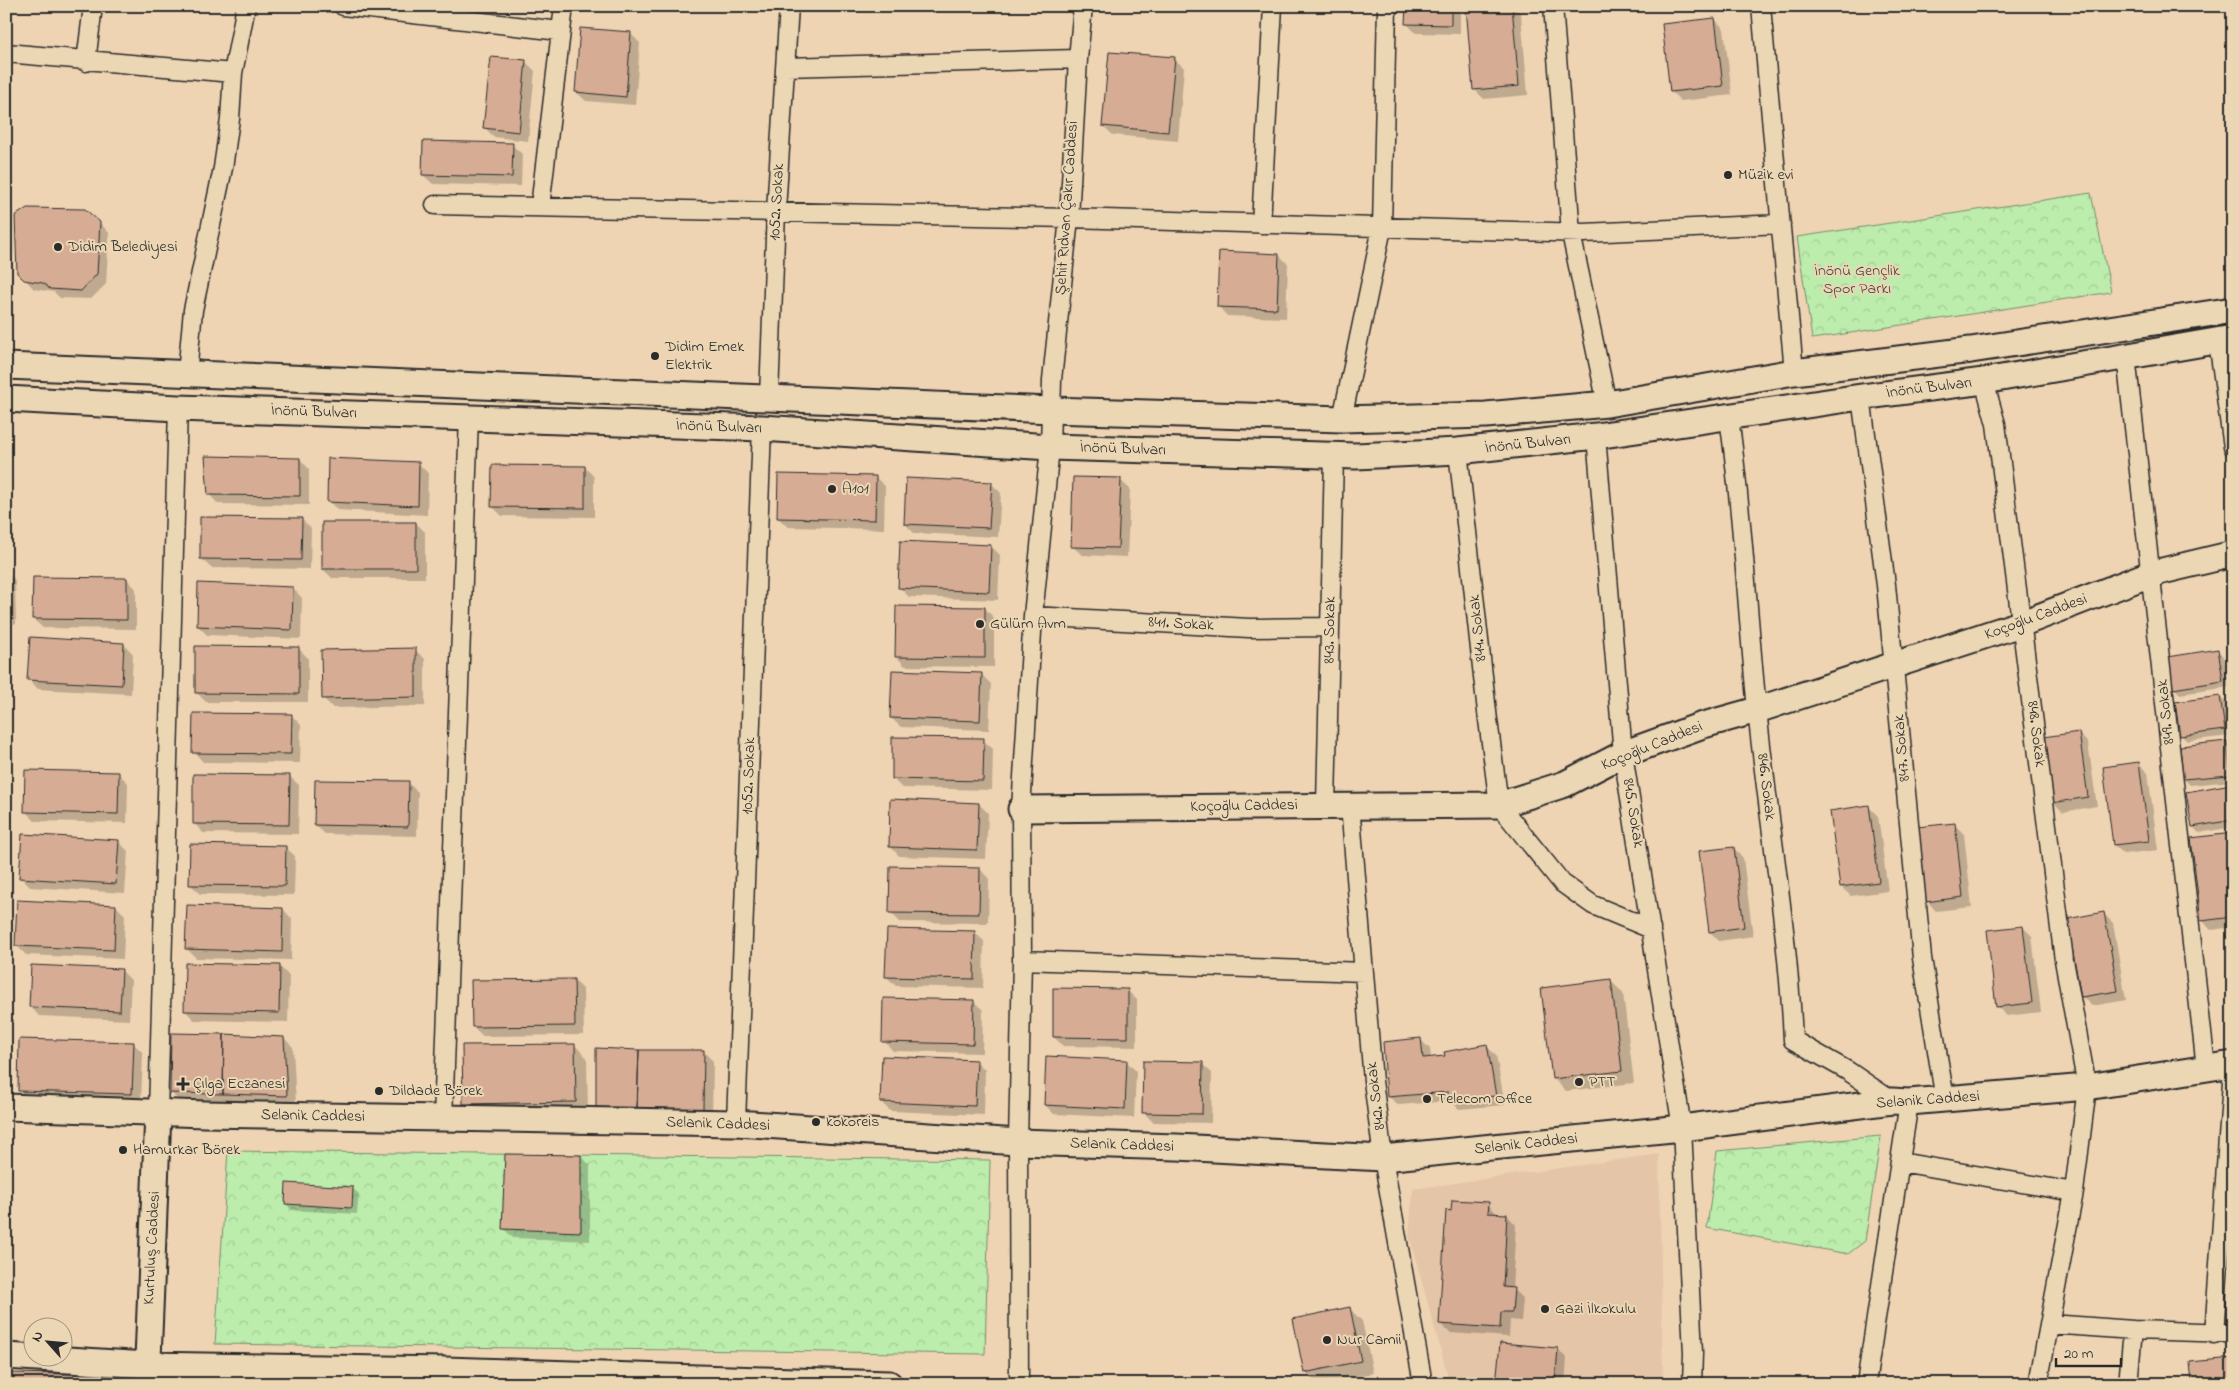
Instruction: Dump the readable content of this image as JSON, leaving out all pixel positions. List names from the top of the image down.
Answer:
{
  "streets": {
    "street": [
      "1052. Sokak",
      "Şehit Rıdvan Çakır Caddesi",
      "İnönü Bulvarı",
      "Koçoğlu Caddesi",
      "841. Sokak",
      "844. Sokak",
      "843. Sokak",
      "849. Sokak",
      "848. Sokak",
      "847. Sokak",
      "846. Sokak",
      "845. Sokak",
      "842. Sokak",
      "Selanik Caddesi",
      "Kurtuluş Caddesi"
    ]
  },
  "crossings": [
    ["1052. Sokak", "İnönü Bulvarı"],
    ["1052. Sokak", "Selanik Caddesi"],
    ["Şehit Rıdvan Çakır Caddesi", "İnönü Bulvarı"],
    ["Şehit Rıdvan Çakır Caddesi", "Koçoğlu Caddesi"],
    ["Şehit Rıdvan Çakır Caddesi", "841. Sokak"],
    ["Şehit Rıdvan Çakır Caddesi", "Selanik Caddesi"],
    ["İnönü Bulvarı", "844. Sokak"],
    ["İnönü Bulvarı", "843. Sokak"],
    ["İnönü Bulvarı", "849. Sokak"],
    ["İnönü Bulvarı", "848. Sokak"],
    ["İnönü Bulvarı", "847. Sokak"],
    ["İnönü Bulvarı", "846. Sokak"],
    ["İnönü Bulvarı", "845. Sokak"],
    ["Koçoğlu Caddesi", "844. Sokak"],
    ["Koçoğlu Caddesi", "843. Sokak"],
    ["Koçoğlu Caddesi", "849. Sokak"],
    ["Koçoğlu Caddesi", "848. Sokak"],
    ["Koçoğlu Caddesi", "847. Sokak"],
    ["Koçoğlu Caddesi", "846. Sokak"],
    ["Koçoğlu Caddesi", "845. Sokak"],
    ["Koçoğlu Caddesi", "842. Sokak"],
    ["841. Sokak", "843. Sokak"],
    ["843. Sokak", "842. Sokak"],
    ["849. Sokak", "Selanik Caddesi"],
    ["848. Sokak", "Selanik Caddesi"],
    ["847. Sokak", "Selanik Caddesi"],
    ["846. Sokak", "Selanik Caddesi"],
    ["845. Sokak", "Selanik Caddesi"],
    ["842. Sokak", "Selanik Caddesi"],
    ["Selanik Caddesi", "Kurtuluş Caddesi"]
  ],
  "parks": ["İnönü Gençlik Spor Parkı"],
  "places": {
    "other": [
      "Müzik evi",
      "Didim Belediyesi",
      "Didim Emek Elektrik",
      "A101",
      "Gülüm Avm",
      "PTT",
      "Dildade Börek",
      "Telecom Office",
      "kokoreis",
      "Hamurkar Börek",
      "Gazi İlkokulu",
      "Nur Camii"
    ],
    "health": ["Çılga Eczanesi"]
  },
  "scale_bar": "20 m",
  "north": "top left"
}
